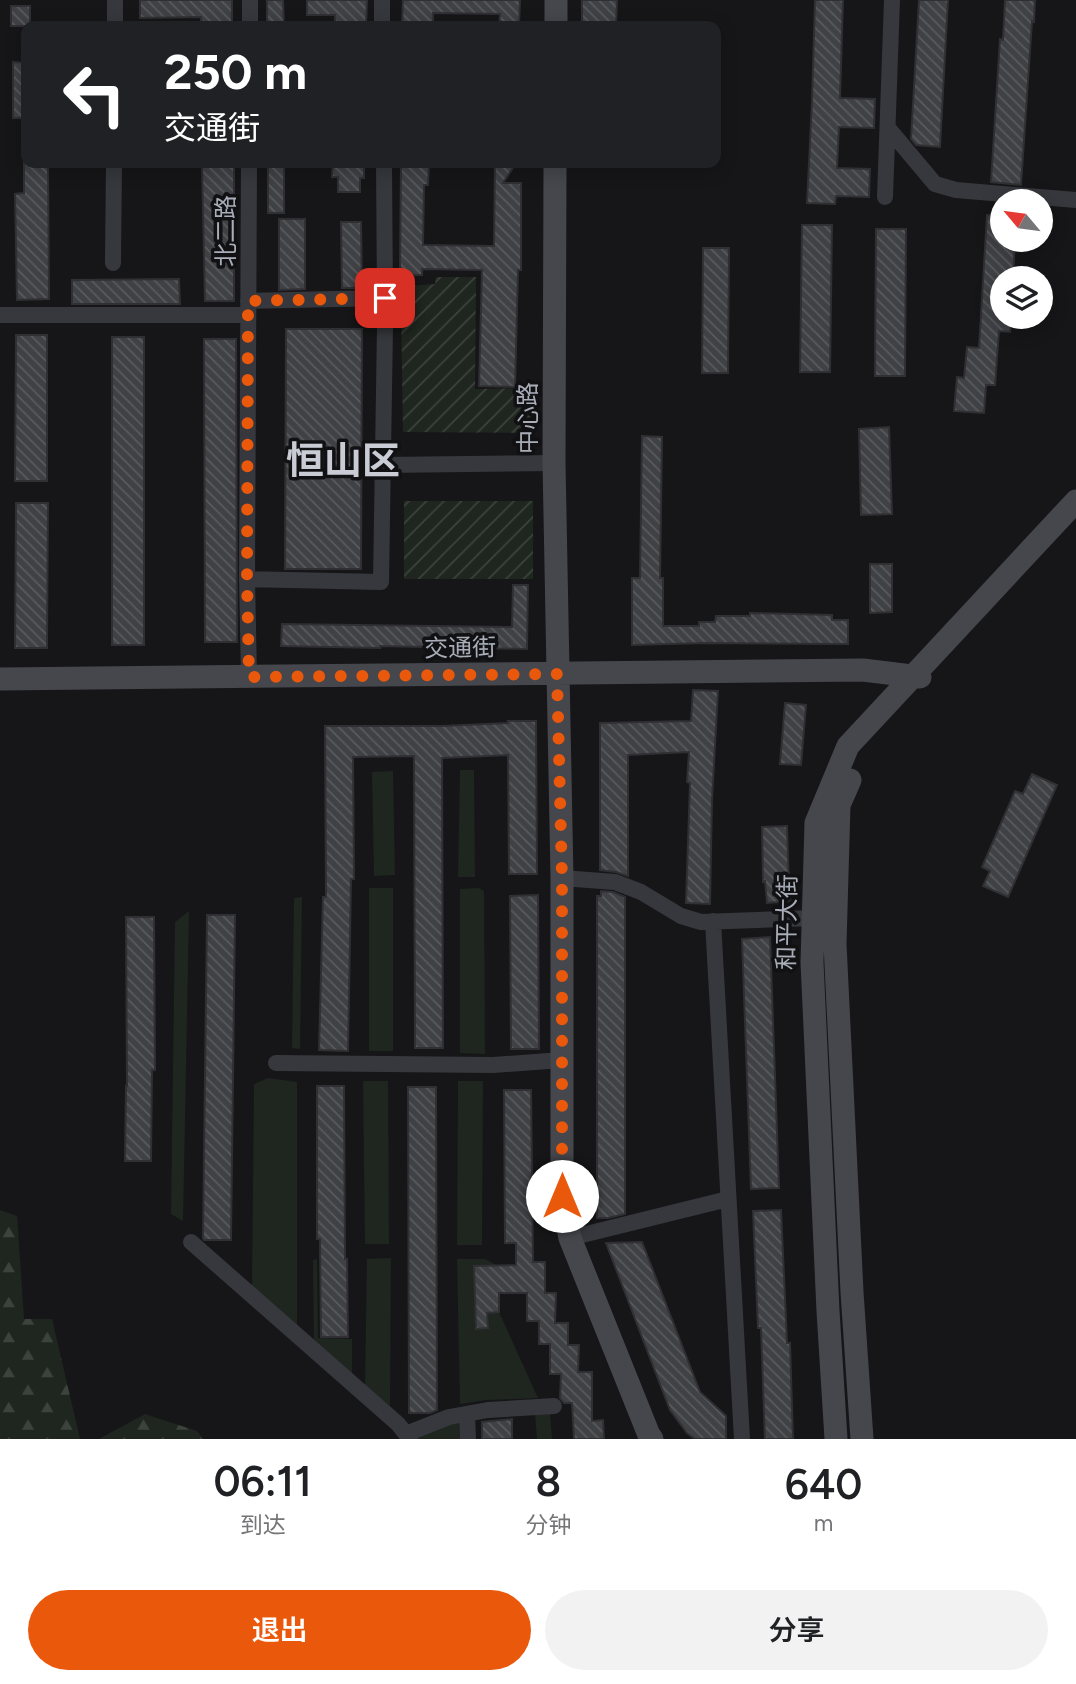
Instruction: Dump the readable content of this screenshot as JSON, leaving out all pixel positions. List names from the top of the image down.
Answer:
{
  "streets": {
    "street": [
      "北二路",
      "中心路",
      "交通街",
      "和平大街"
    ]
  },
  "crossings": [
    ["北二路", "交通街"],
    ["中心路", "交通街"],
    ["交通街", "和平大街"]
  ],
  "districts": ["恒山区"],
  "north": "top left",
  "page": {
    "turn": ["250 m", "交通街"],
    "eta": [
      "06:11",
      "到达",
      "8",
      "分钟",
      "640",
      "m"
    ],
    "buttons": ["退出", "分享"]
  }
}
